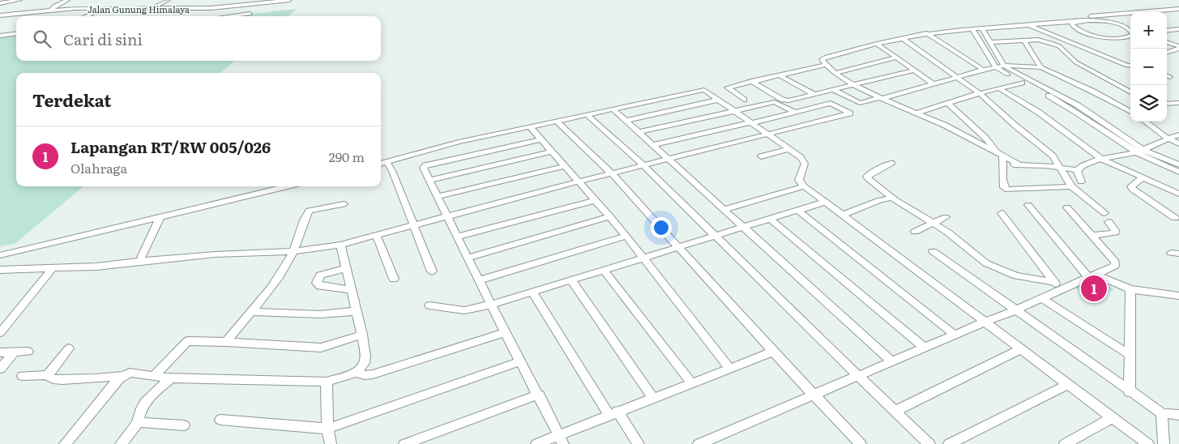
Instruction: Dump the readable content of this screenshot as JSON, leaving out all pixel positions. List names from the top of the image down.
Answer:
{
  "streets": {
    "street": ["Jalan Gunung Himalaya"]
  },
  "page": {
    "map_buttons": ["+", "−"],
    "search": "Cari di sini",
    "heading": "Terdekat",
    "list": [
      {
        "mark": "1",
        "name": "Lapangan RT/RW 005/026",
        "note": "Olahraga",
        "value": "290 m"
      }
    ],
    "pins": "1"
  }
}
